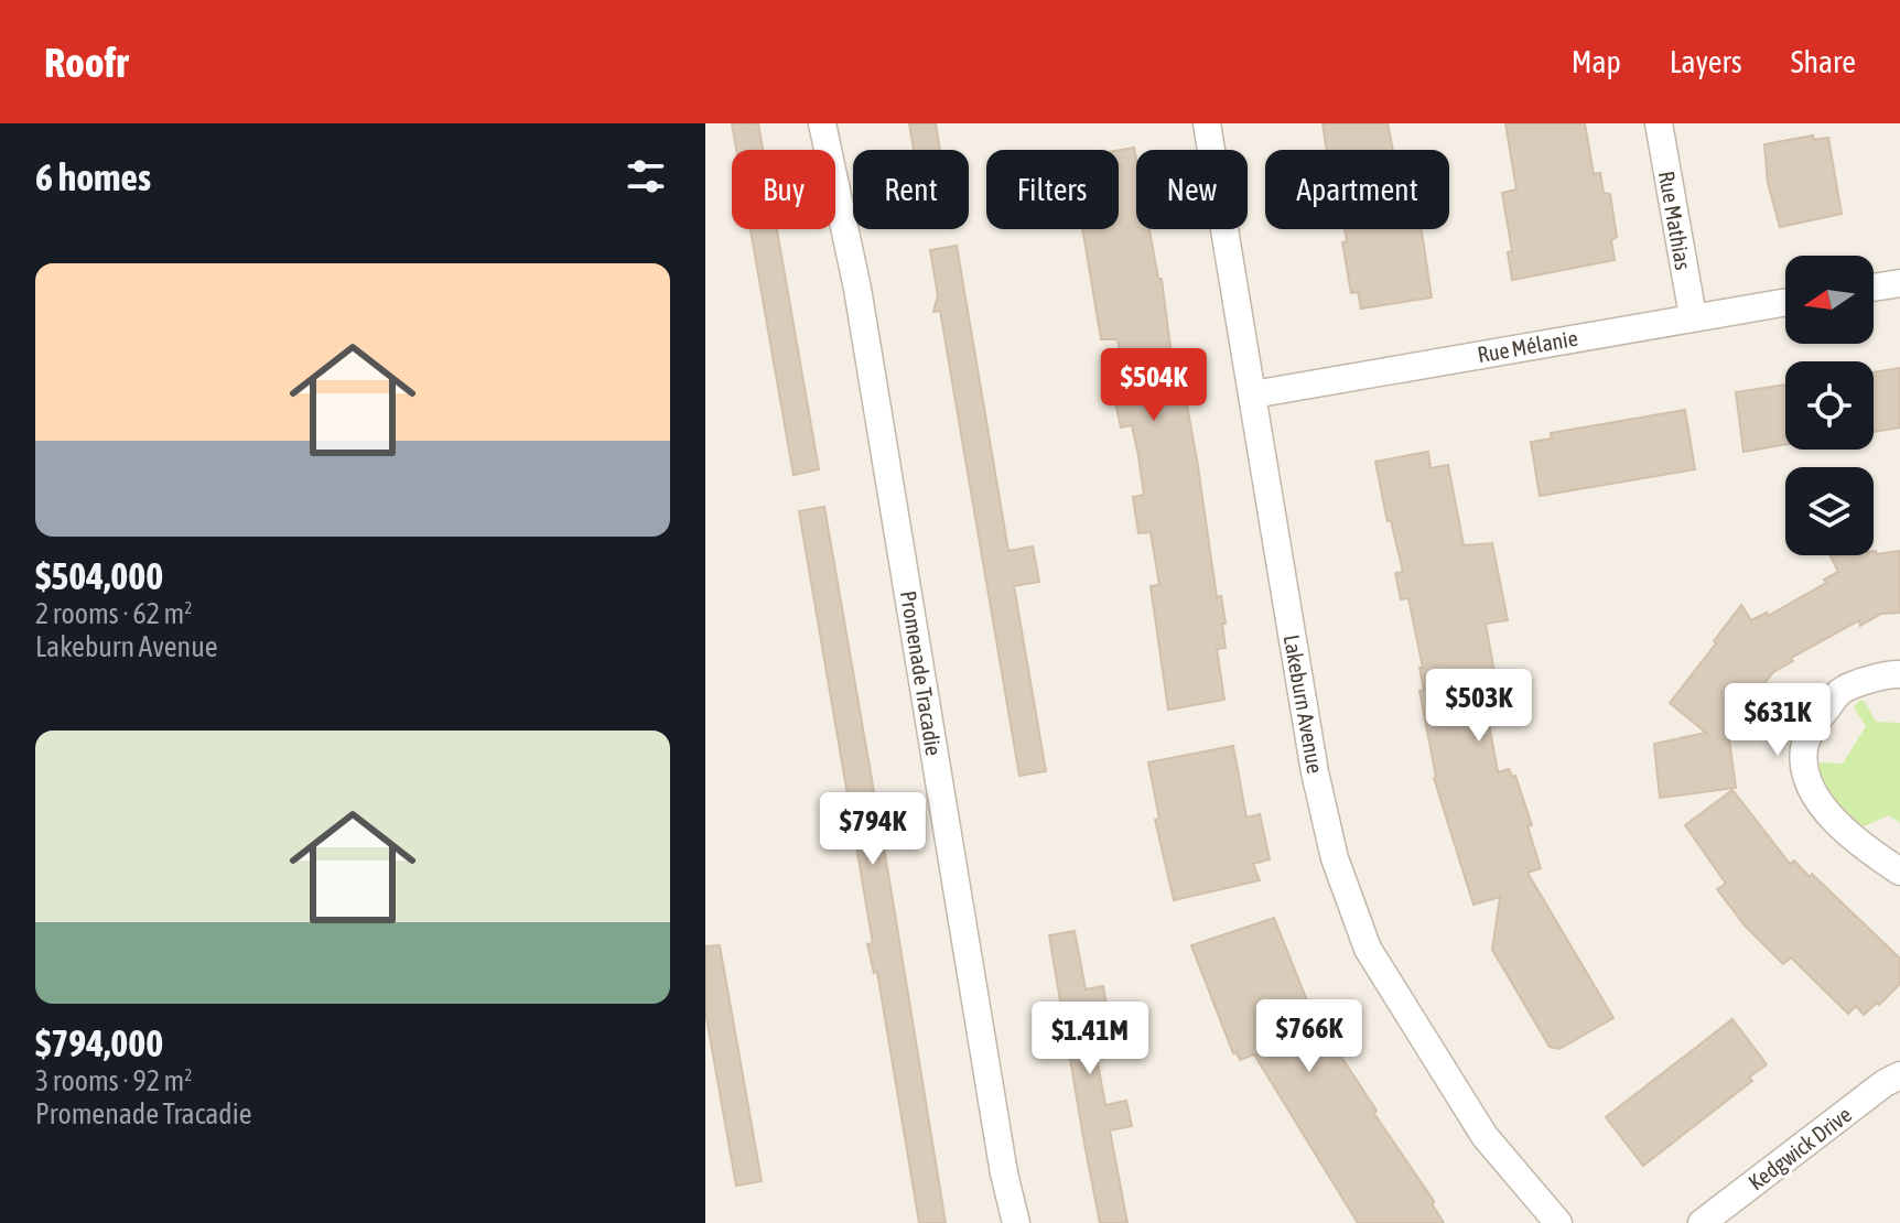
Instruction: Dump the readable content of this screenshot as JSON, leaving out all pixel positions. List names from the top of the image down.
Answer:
{
  "streets": {
    "street": [
      "Rue Mathias",
      "Rue Mélanie",
      "Promenade Tracadie",
      "Lakeburn Avenue",
      "Kedgwick Drive"
    ]
  },
  "crossings": [
    ["Rue Mathias", "Rue Mélanie"],
    ["Rue Mélanie", "Lakeburn Avenue"]
  ],
  "north": "left",
  "page": {
    "header": "Roofr",
    "nav": ["Map", "Layers", "Share"],
    "heading": "6 homes",
    "chip": [
      "Buy",
      "Rent",
      "Filters",
      "New",
      "Apartment"
    ],
    "list": [
      {
        "name": "$504,000",
        "note": "2 rooms · 62 m² · Lakeburn Avenue"
      },
      {
        "name": "$794,000",
        "note": "3 rooms · 92 m² · Promenade Tracadie"
      }
    ],
    "price": [
      "$504K",
      "$503K",
      "$631K",
      "$794K",
      "$766K",
      "$1.41M"
    ]
  }
}
